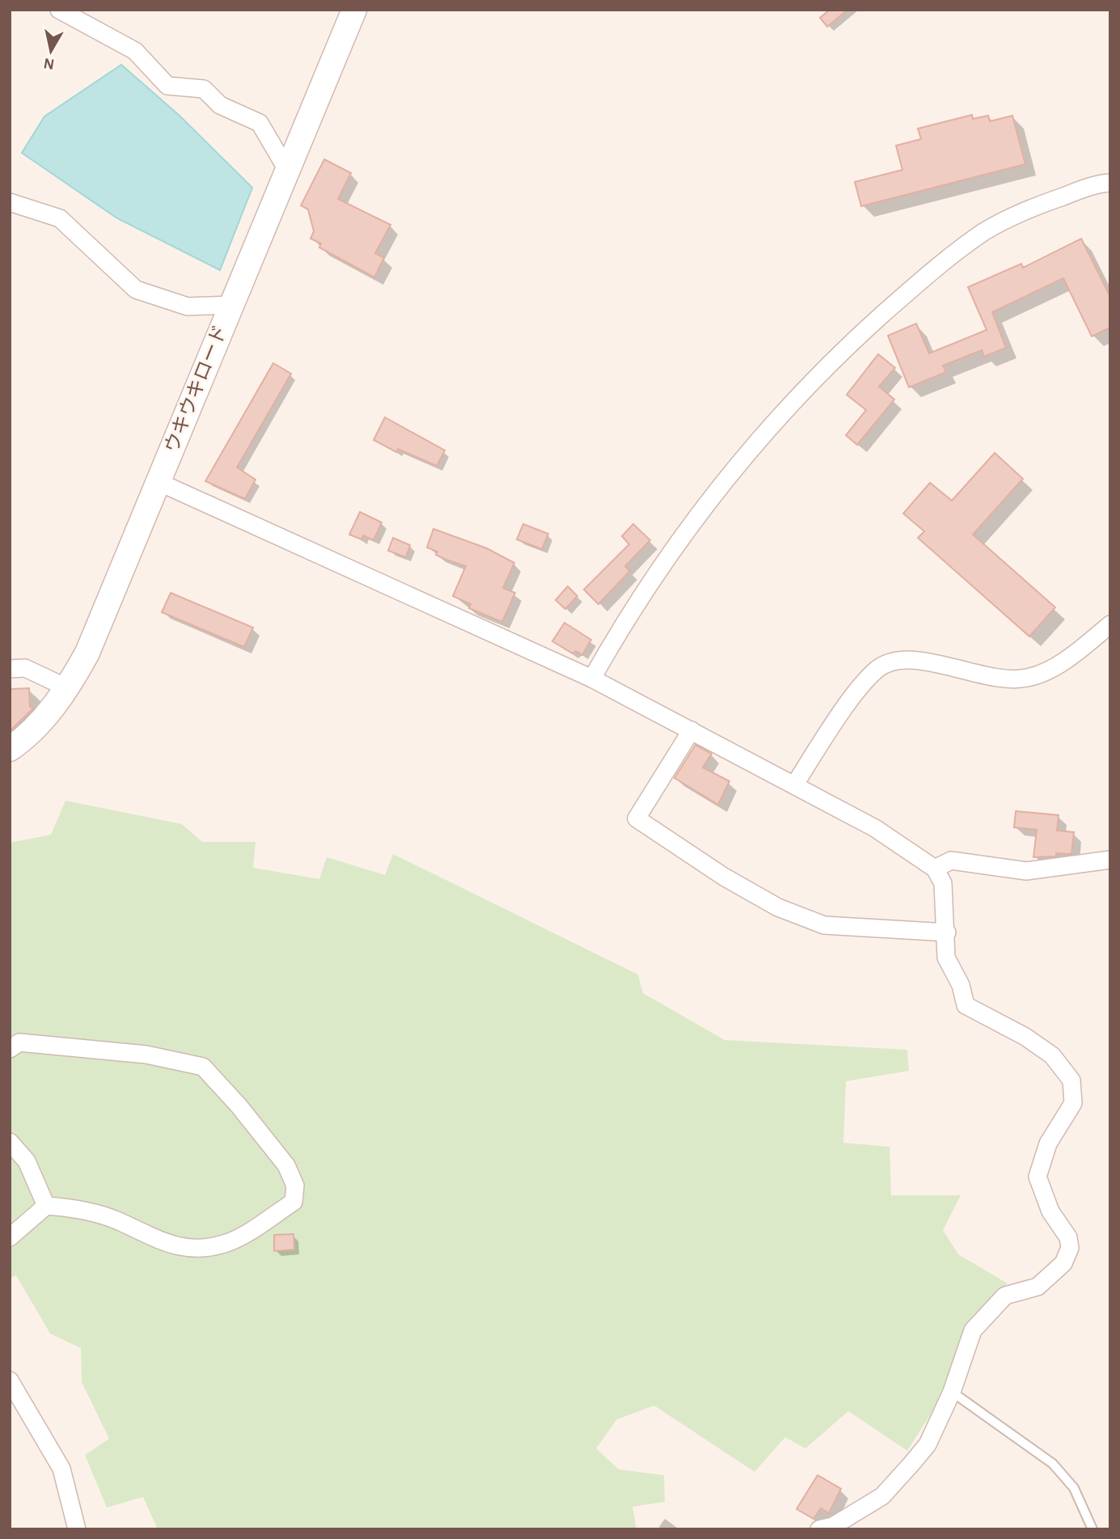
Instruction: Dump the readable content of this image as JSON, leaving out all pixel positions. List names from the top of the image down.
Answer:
{
  "streets": {
    "street": ["ウキウキロード"]
  },
  "north": "bottom"
}
